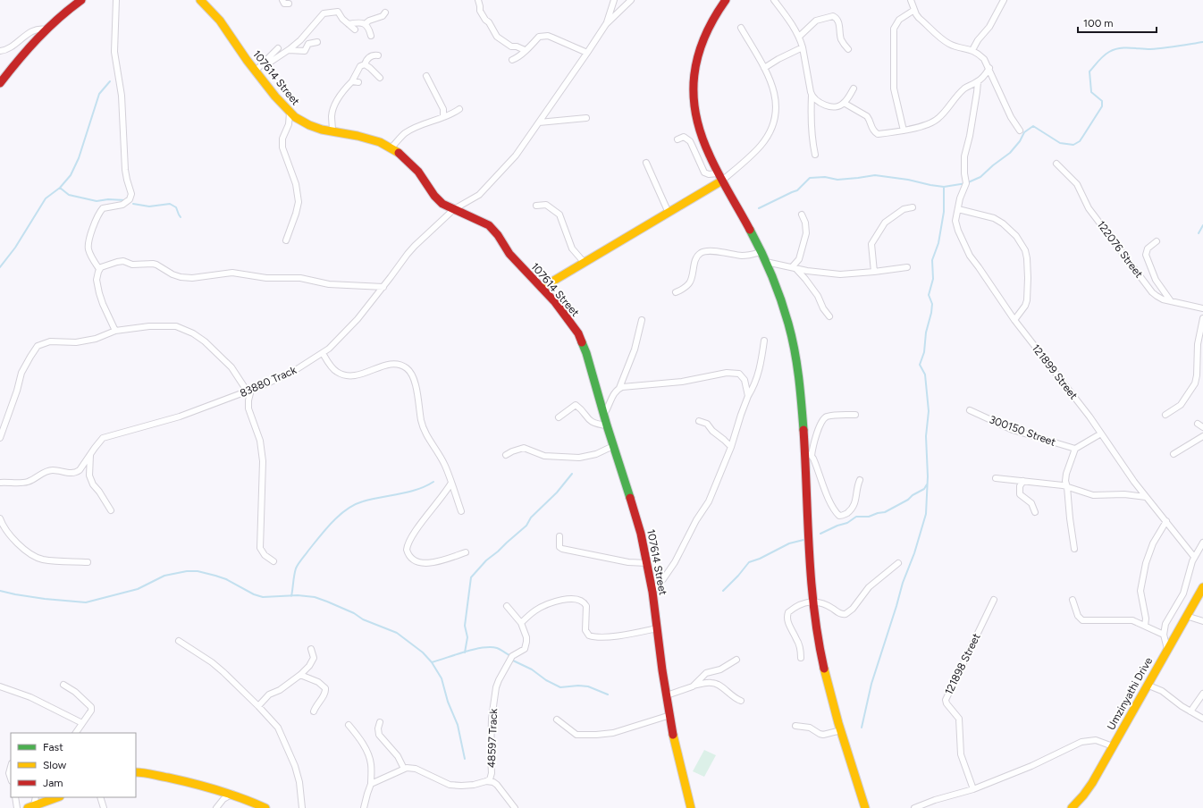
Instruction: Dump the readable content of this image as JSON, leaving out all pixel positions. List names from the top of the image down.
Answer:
{
  "streets": {
    "street": [
      "107614 Street",
      "122076 Street",
      "121899 Street",
      "83880 Track",
      "300150 Street",
      "121898 Street",
      "Umzinyathi Drive",
      "48597 Track"
    ]
  },
  "crossings": [
    ["107614 Street", "83880 Track"]
  ],
  "legend": ["Fast", "Slow", "Jam"],
  "scale_bar": "100 m"
}
